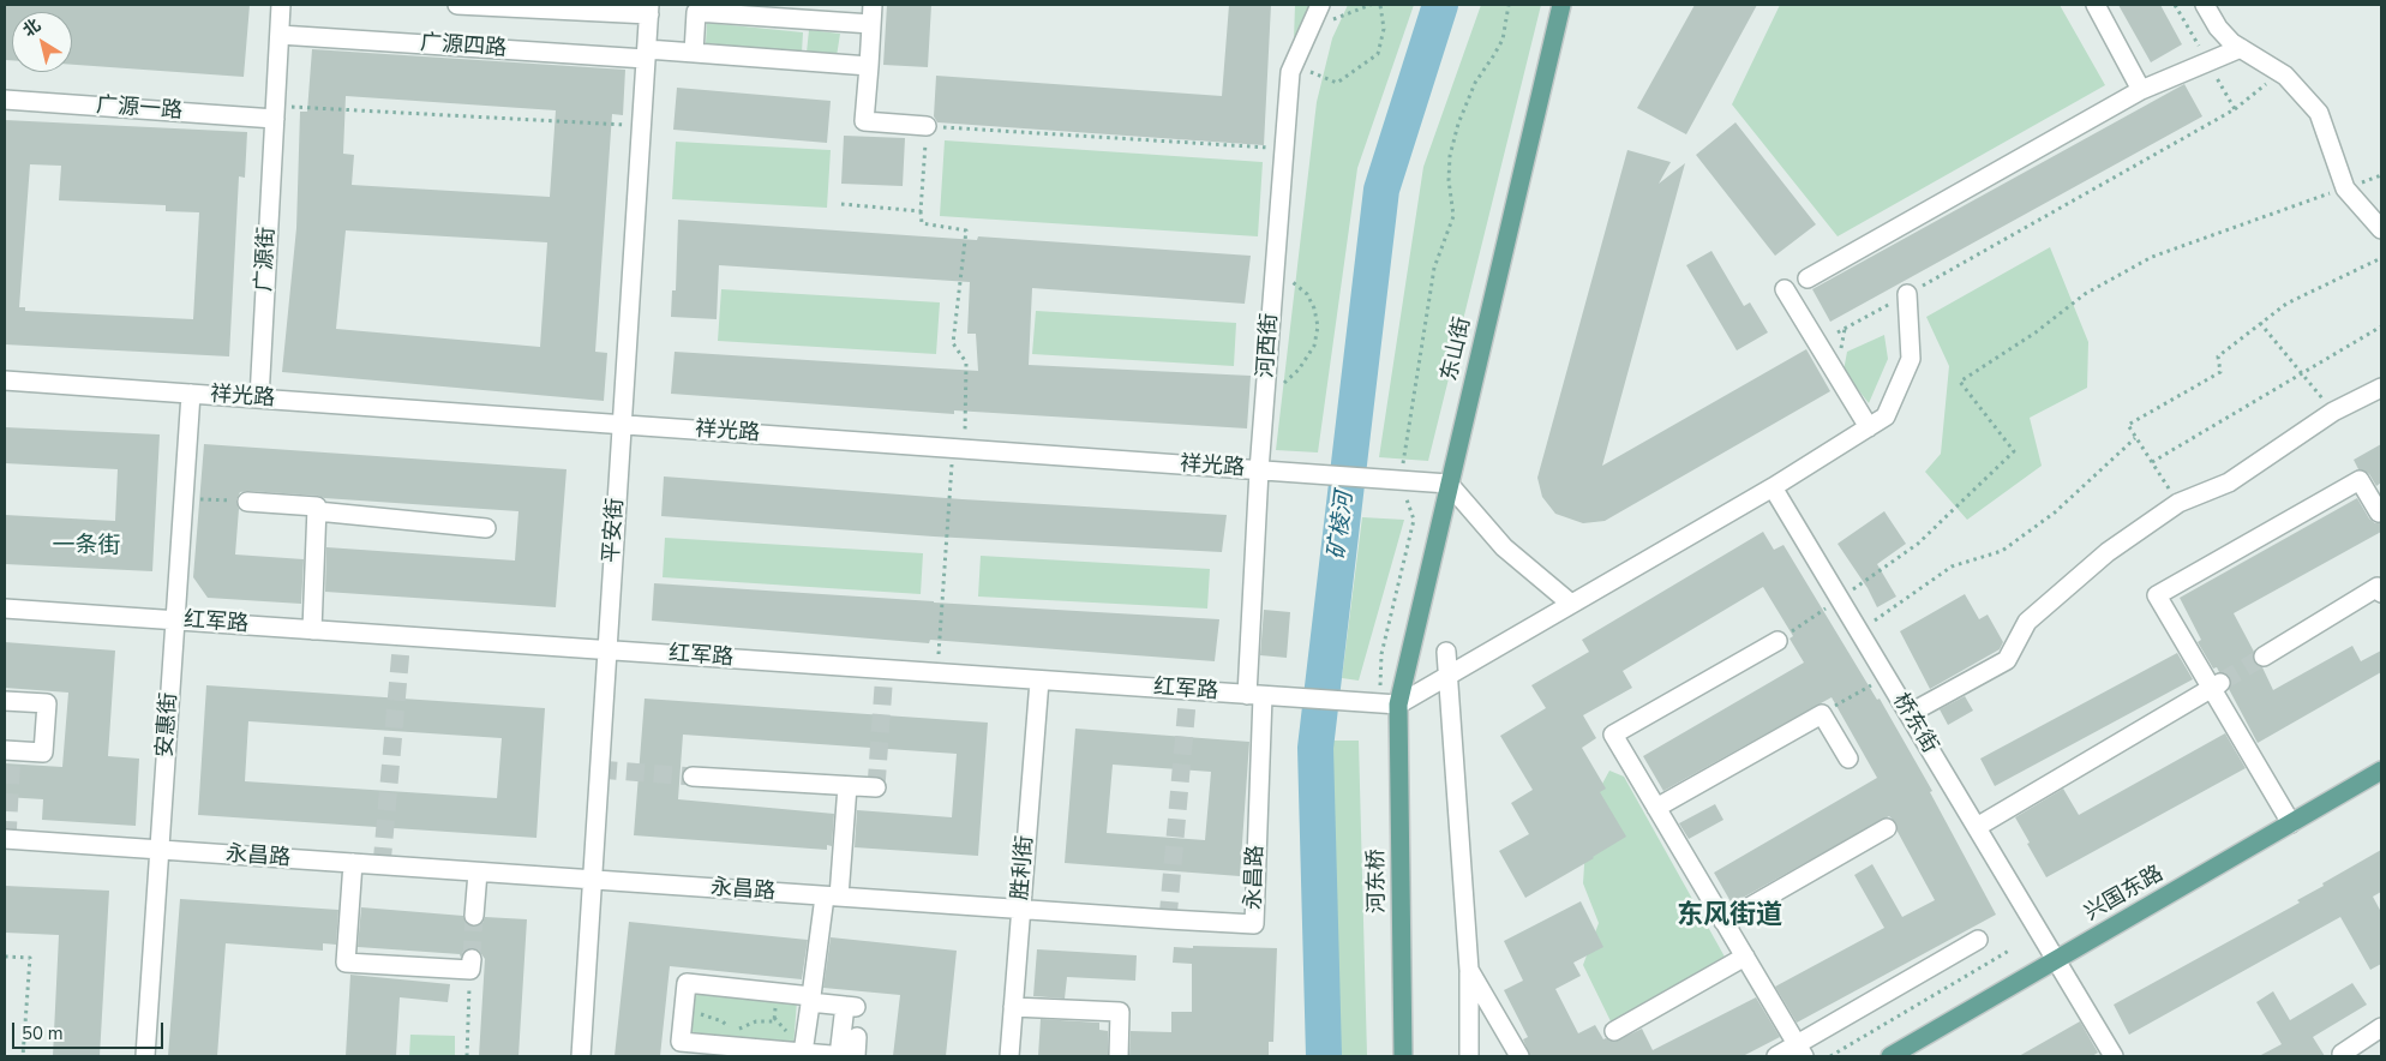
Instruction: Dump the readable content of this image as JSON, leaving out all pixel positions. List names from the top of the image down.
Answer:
{
  "streets": {
    "main road": ["东山街", "河东桥", "兴国东路"],
    "street": [
      "广源四路",
      "广源一路",
      "广源街",
      "河西街",
      "祥光路",
      "平安街",
      "红军路",
      "桥东街",
      "安惠街",
      "永昌路",
      "胜利街"
    ]
  },
  "crossings": [
    ["广源四路", "广源街"],
    ["广源四路", "平安街"],
    ["广源一路", "广源街"],
    ["广源街", "祥光路"],
    ["河西街", "祥光路"],
    ["河西街", "红军路"],
    ["河西街", "永昌路"],
    ["东山街", "祥光路"],
    ["东山街", "红军路"],
    ["东山街", "河东桥"],
    ["祥光路", "平安街"],
    ["祥光路", "安惠街"],
    ["平安街", "红军路"],
    ["平安街", "永昌路"],
    ["红军路", "安惠街"],
    ["红军路", "永昌路"],
    ["红军路", "胜利街"],
    ["红军路", "河东桥"],
    ["桥东街", "兴国东路"],
    ["安惠街", "永昌路"],
    ["永昌路", "胜利街"]
  ],
  "districts": ["一条街", "东风街道"],
  "water": ["矿棱河"],
  "scale_bar": "50 m",
  "north": "top left"
}
